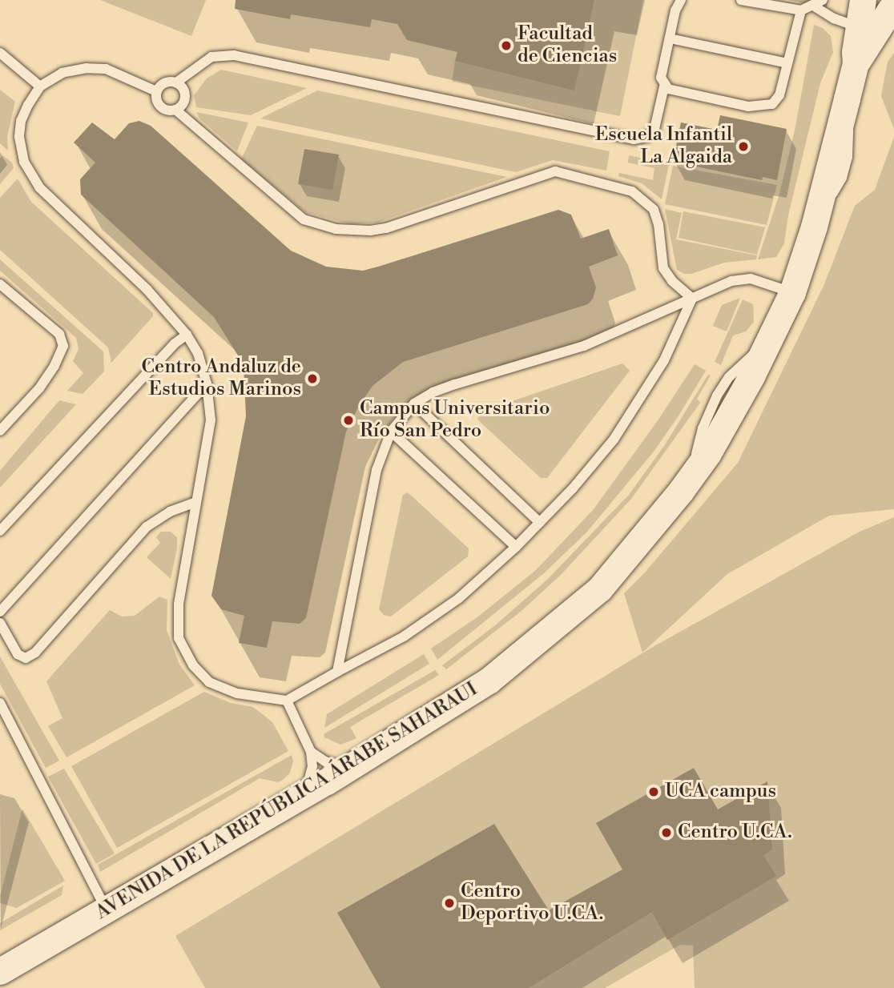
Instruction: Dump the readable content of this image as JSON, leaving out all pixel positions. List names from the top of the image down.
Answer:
{
  "streets": {
    "street": ["AVENIDA DE LA REPÚBLICA ÁRABE SAHARAUI"]
  },
  "places": [
    "Facultad de Ciencias",
    "Escuela Infantil La Algaida",
    "Centro Andaluz de Estudios Marinos",
    "Campus Universitario Río San Pedro",
    "UCA campus",
    "Centro U.CA.",
    "Centro Deportivo U.CA."
  ]
}
